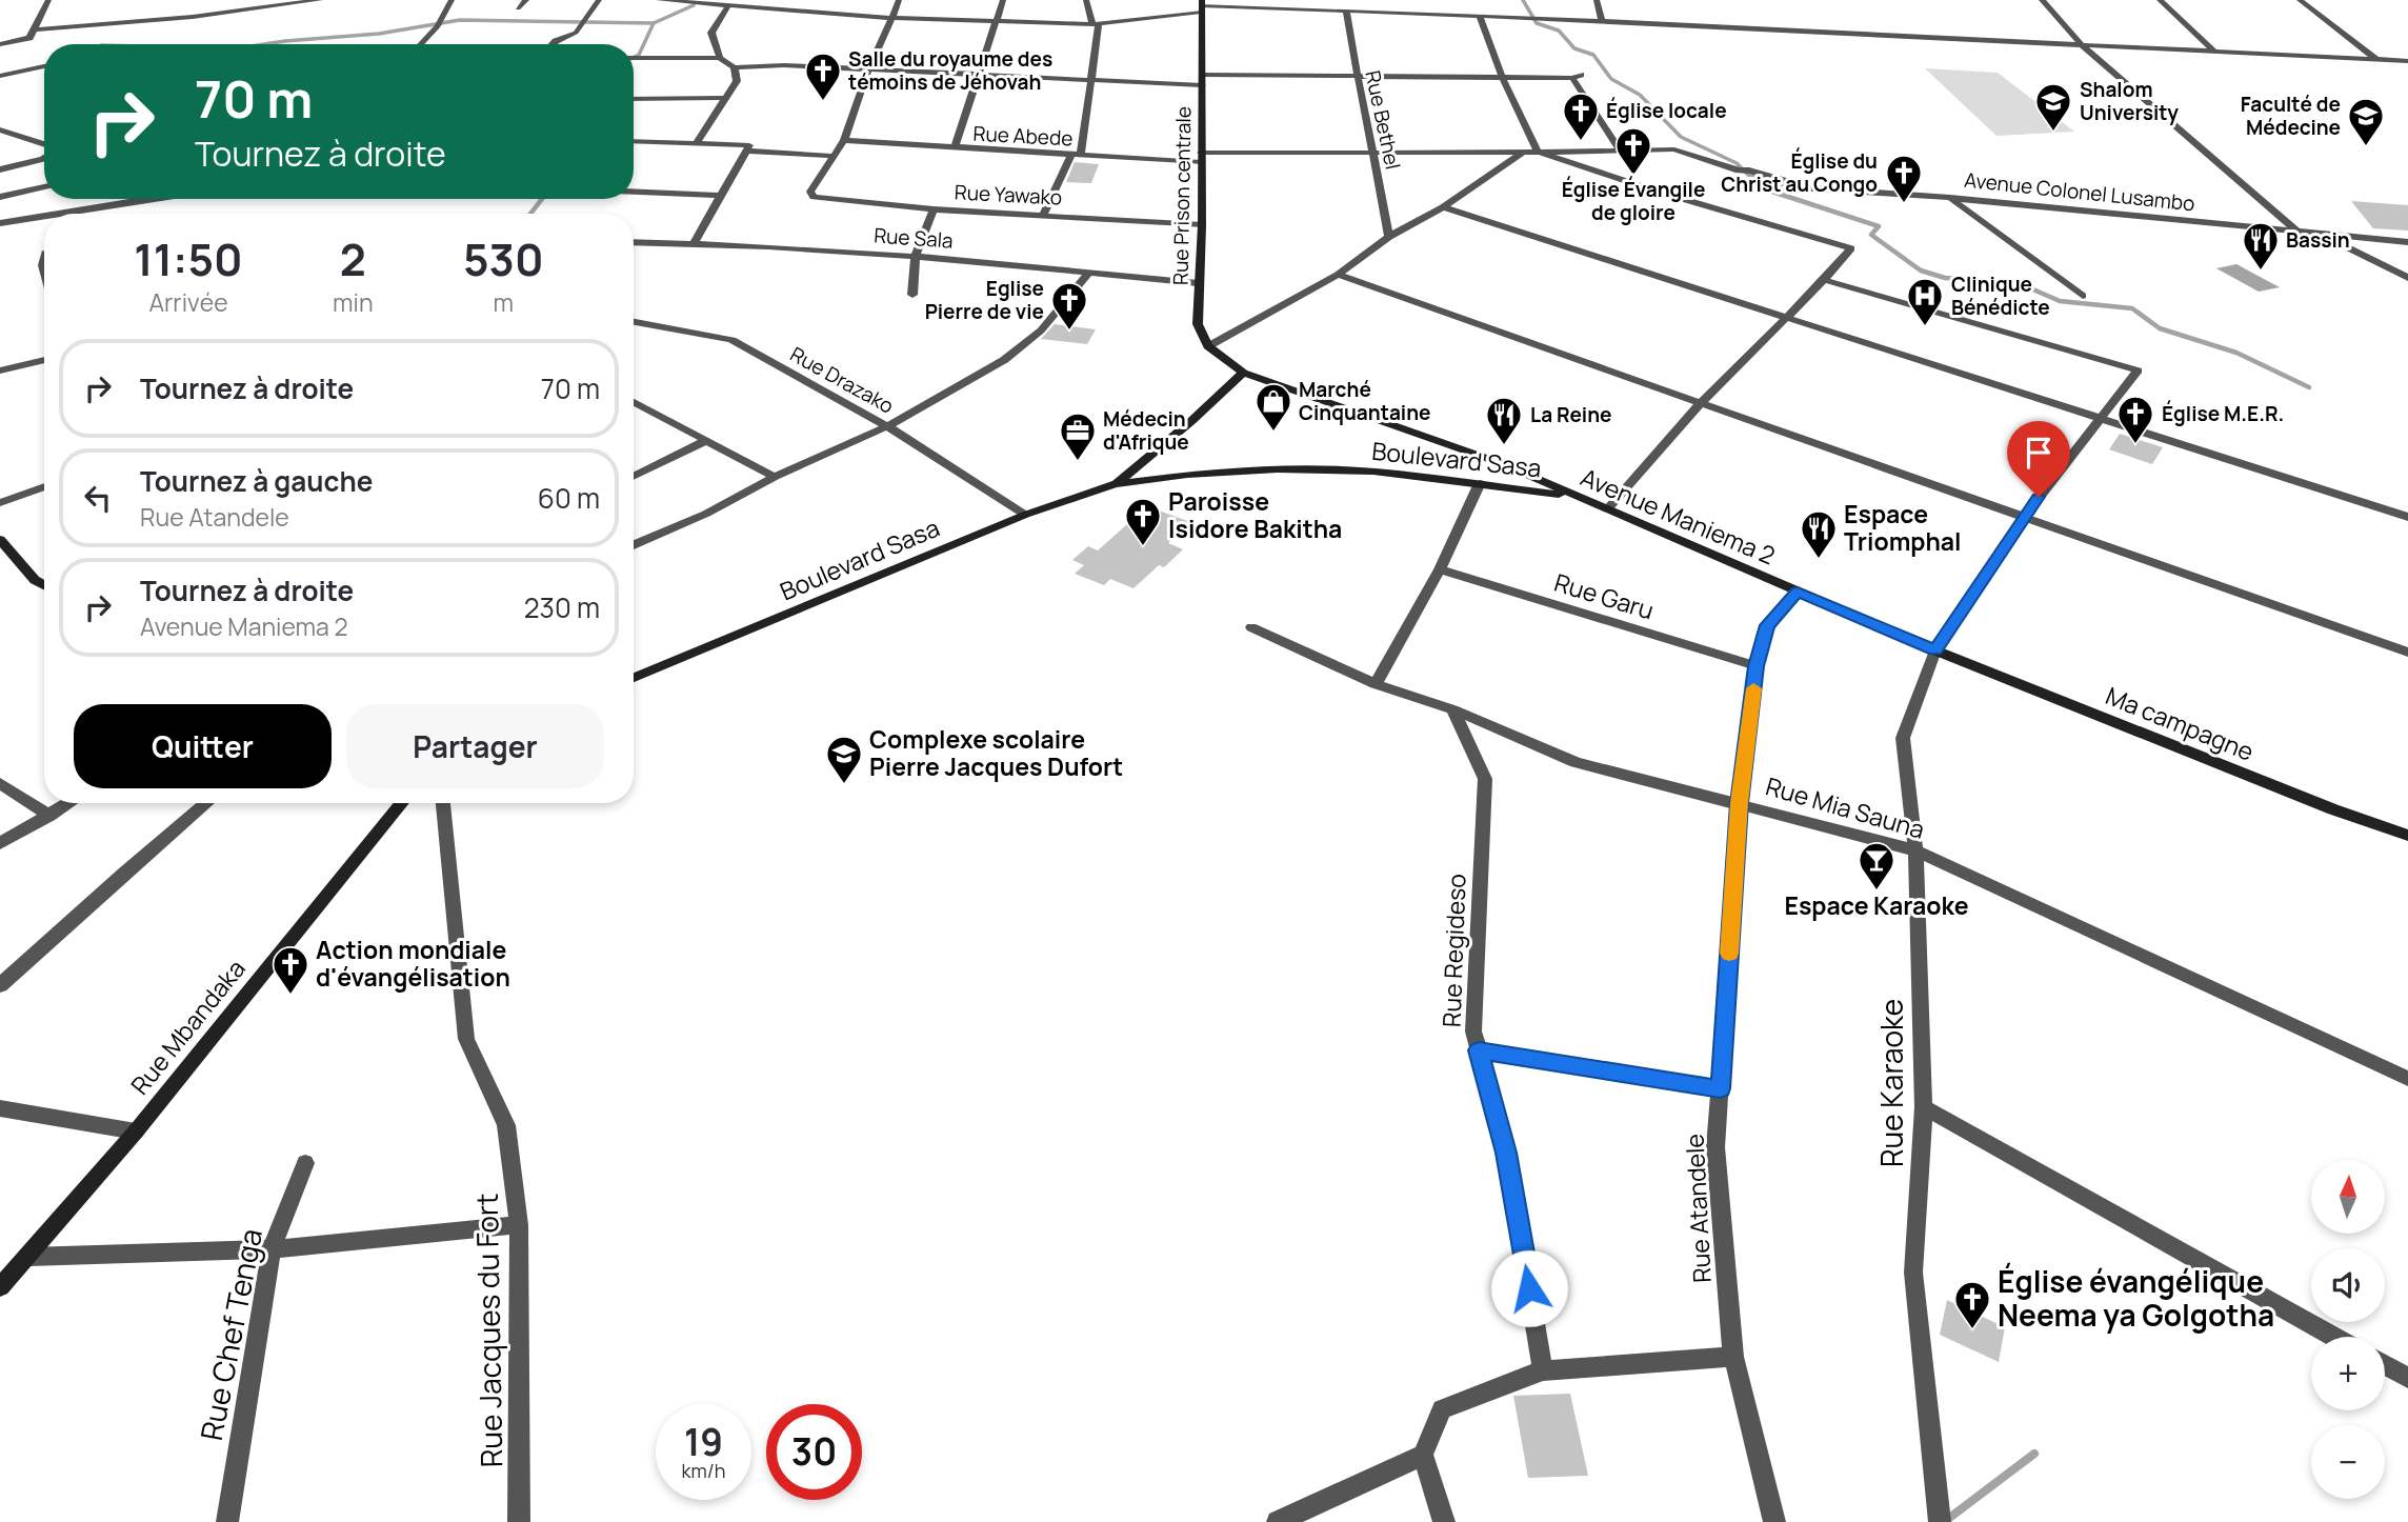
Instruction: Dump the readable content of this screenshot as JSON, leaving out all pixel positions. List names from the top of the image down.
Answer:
{
  "streets": {
    "street": [
      "Rue Bethel",
      "Rue Abede",
      "Avenue Colonel Lusambo",
      "Rue Yawako",
      "Rue Prison centrale",
      "Rue Sala",
      "Rue Drazako",
      "Boulevard Sasa",
      "Avenue Maniema 2",
      "Rue Garu",
      "Ma campagne",
      "Rue Mia Sauna",
      "Rue Regideso",
      "Rue Mbandaka",
      "Rue Karaoke",
      "Rue Atandele",
      "Rue Jacques du Fort",
      "Rue Chef Tenga"
    ]
  },
  "crossings": [
    ["Rue Bethel", "Rue Abede"],
    ["Rue Abede", "Avenue Colonel Lusambo"],
    ["Rue Abede", "Rue Prison centrale"],
    ["Rue Yawako", "Rue Prison centrale"],
    ["Rue Prison centrale", "Rue Sala"],
    ["Rue Drazako", "Boulevard Sasa"],
    ["Boulevard Sasa", "Avenue Maniema 2"],
    ["Avenue Maniema 2", "Ma campagne"],
    ["Avenue Maniema 2", "Rue Karaoke"],
    ["Avenue Maniema 2", "Rue Atandele"],
    ["Rue Garu", "Rue Atandele"],
    ["Ma campagne", "Rue Karaoke"],
    ["Rue Mia Sauna", "Rue Regideso"],
    ["Rue Mia Sauna", "Rue Karaoke"],
    ["Rue Mia Sauna", "Rue Atandele"]
  ],
  "places": {
    "church": [
      "Salle du royaume des témoins de Jéhovah",
      "Église locale",
      "Église Évangile de gloire",
      "Église du Christ au Congo",
      "Eglise Pierre de vie",
      "Église M.E.R.",
      "Paroisse Isidore Bakitha",
      "Action mondiale d'évangélisation",
      "Église évangélique Neema ya Golgotha"
    ],
    "school or university": ["Shalom University", "Faculté de Médecine", "Complexe scolaire Pierre Jacques Dufort"],
    "restaurant": ["Bassin", "La Reine", "Espace Triomphal"],
    "hospital": ["Clinique Bénédicte"],
    "shop": ["Marché Cinquantaine"],
    "office": ["Médecin d'Afrique"],
    "bar": ["Espace Karaoke"]
  },
  "north": "top",
  "page": {
    "turn": ["70 m", "Tournez à droite"],
    "eta": [
      "11:50",
      "Arrivée",
      "2",
      "min",
      "530",
      "m"
    ],
    "list": [
      {
        "name": "Tournez à droite",
        "value": "70 m"
      },
      {
        "name": "Tournez à gauche",
        "note": "Rue Atandele",
        "value": "60 m"
      },
      {
        "name": "Tournez à droite",
        "note": "Avenue Maniema 2",
        "value": "230 m"
      }
    ],
    "buttons": ["Quitter", "Partager"],
    "map_buttons": ["+", "−"],
    "speed": "19 km/h",
    "limit": "30"
  }
}
